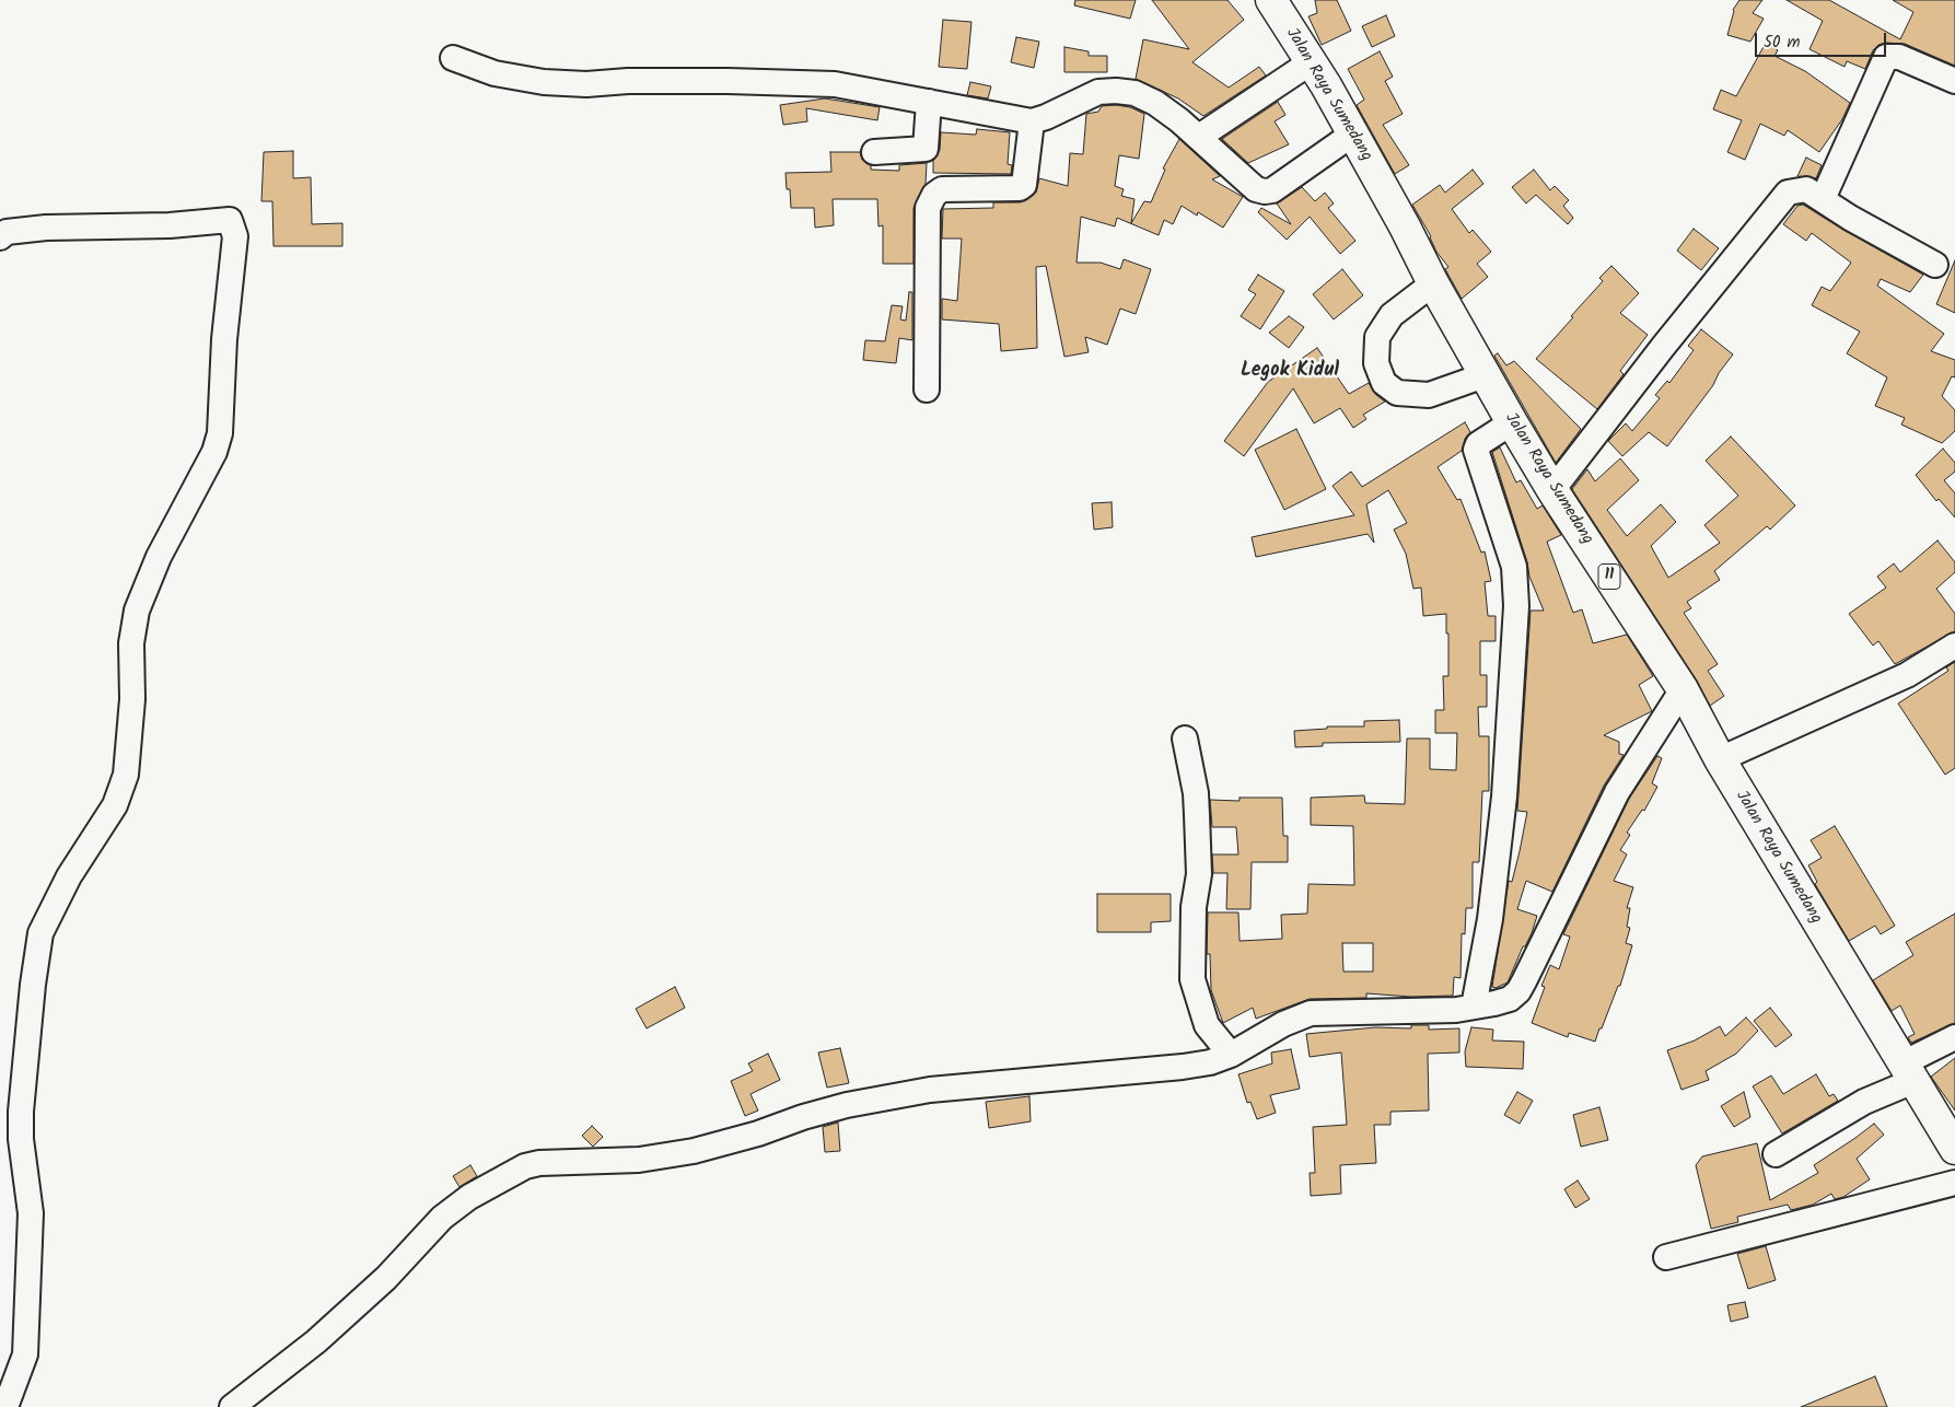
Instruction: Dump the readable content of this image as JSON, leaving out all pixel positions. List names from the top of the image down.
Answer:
{
  "streets": {
    "highway": ["Jalan Raya Sumedang", "11"]
  },
  "districts": ["Legok Kidul"],
  "scale_bar": "50 m"
}
